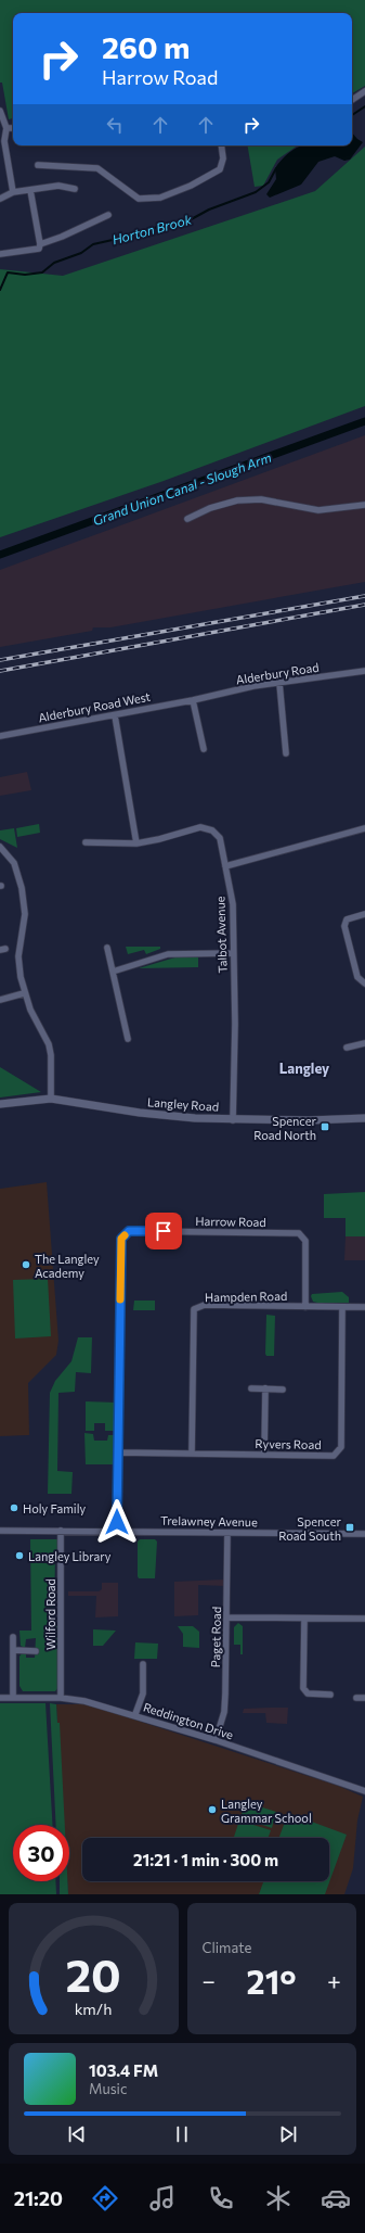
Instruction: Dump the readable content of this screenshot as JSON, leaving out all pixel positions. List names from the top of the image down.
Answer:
{
  "streets": {
    "street": [
      "Alderbury Road",
      "Alderbury Road West",
      "Talbot Avenue",
      "Langley Road",
      "Harrow Road",
      "Hampden Road",
      "Ryvers Road",
      "Trelawney Avenue",
      "Wilford Road",
      "Paget Road",
      "Reddington Drive"
    ]
  },
  "crossings": [
    ["Alderbury Road", "Alderbury Road West"],
    ["Talbot Avenue", "Langley Road"],
    ["Harrow Road", "Hampden Road"],
    ["Harrow Road", "Ryvers Road"],
    ["Harrow Road", "Trelawney Avenue"],
    ["Hampden Road", "Ryvers Road"],
    ["Trelawney Avenue", "Wilford Road"],
    ["Trelawney Avenue", "Paget Road"],
    ["Wilford Road", "Reddington Drive"],
    ["Paget Road", "Reddington Drive"]
  ],
  "districts": ["Langley"],
  "water": ["Horton Brook", "Grand Union Canal - Slough Arm"],
  "places": {
    "transit": ["Spencer Road North", "Spencer Road South"],
    "other": [
      "The Langley Academy",
      "Holy Family",
      "Langley Library",
      "Langley Grammar School"
    ]
  },
  "page": {
    "turn": ["260 m", "Harrow Road"],
    "limit": "30",
    "trip": "21:21 · 1 min · 300 m",
    "tile": "Climate",
    "heat": ["−", "21°", "+"],
    "song": ["103.4 FM", "Music"],
    "tabs": "21:20",
    "gauge": ["20", "km/h"]
  }
}
